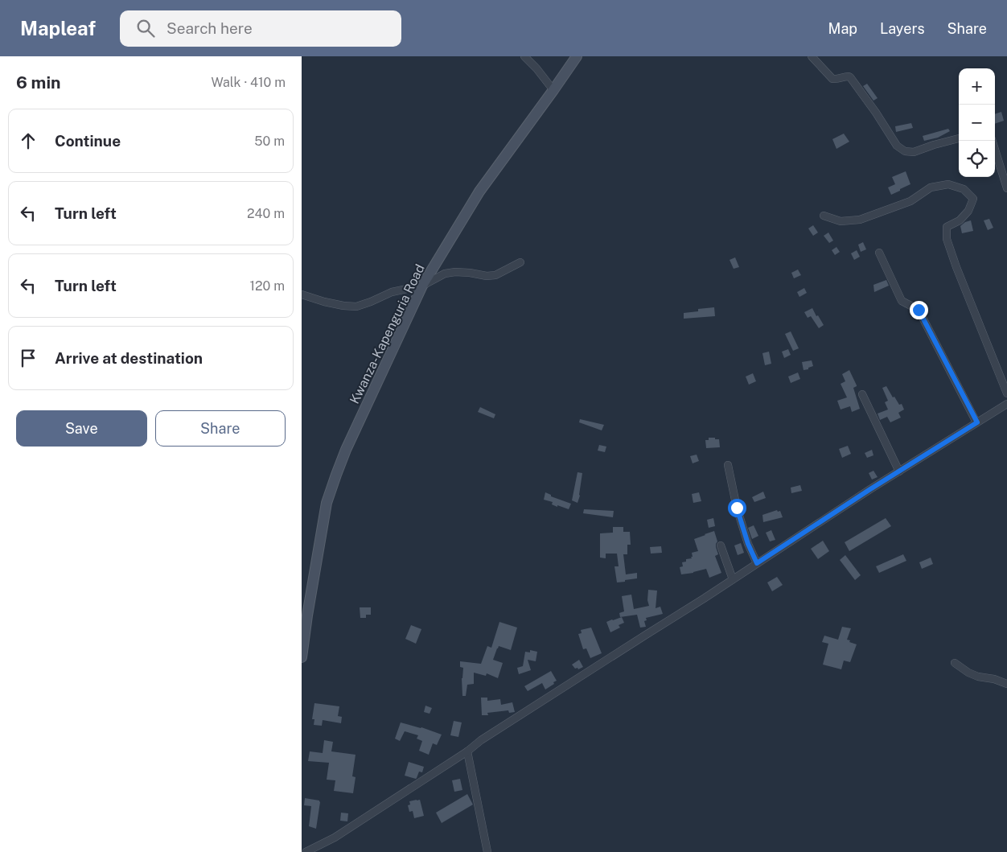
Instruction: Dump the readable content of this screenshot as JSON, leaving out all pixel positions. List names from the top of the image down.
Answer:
{
  "streets": {
    "street": ["Kwanza-Kapenguria Road"]
  },
  "page": {
    "header": "Mapleaf",
    "search": "Search here",
    "nav": ["Map", "Layers", "Share"],
    "heading": ["6 min", "Walk · 410 m"],
    "map_buttons": ["+", "−"],
    "list": [
      ["Continue", "50 m"],
      ["Turn left", "240 m"],
      ["Turn left", "120 m"],
      "Arrive at destination"
    ],
    "buttons": ["Save", "Share"]
  }
}
